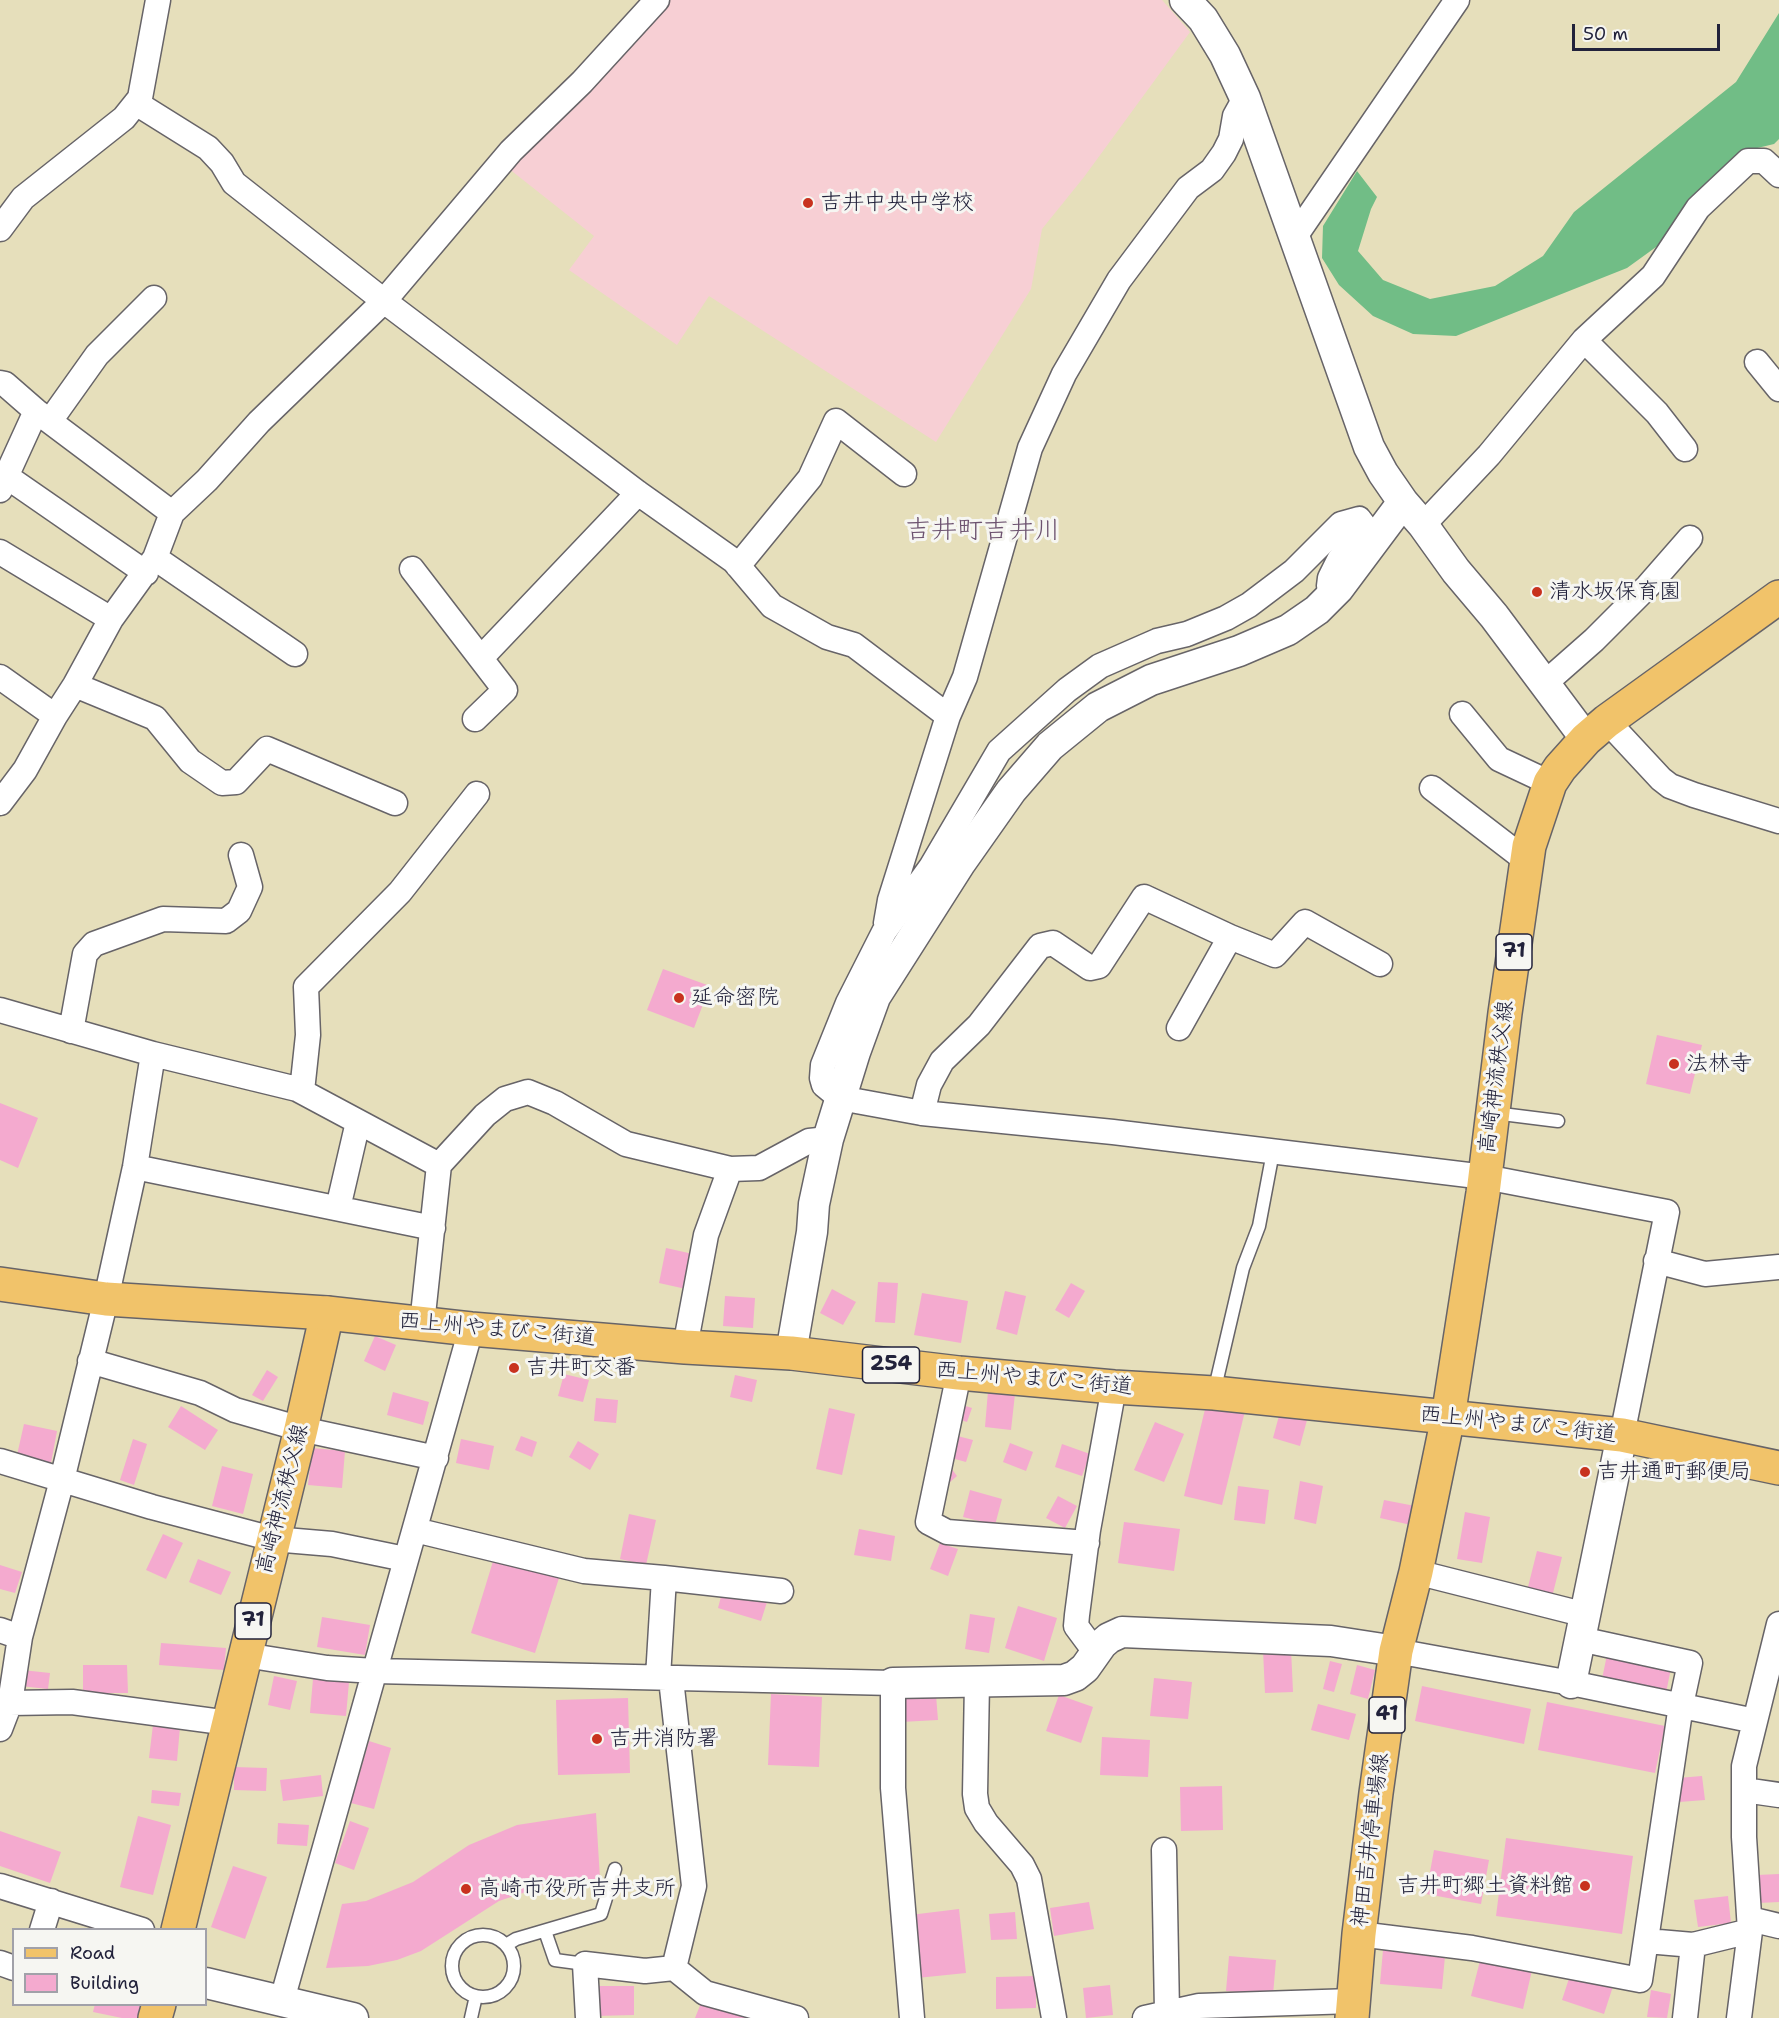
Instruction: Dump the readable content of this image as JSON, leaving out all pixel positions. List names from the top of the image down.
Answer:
{
  "streets": {
    "main road": [
      "71",
      "高崎神流秩父線",
      "西上州やまびこ街道",
      "254",
      "41",
      "神田吉井停車場線"
    ]
  },
  "crossings": [
    ["高崎神流秩父線", "西上州やまびこ街道"],
    ["高崎神流秩父線", "神田吉井停車場線"],
    ["西上州やまびこ街道", "神田吉井停車場線"]
  ],
  "districts": ["吉井町吉井川"],
  "places": [
    "吉井中央中学校",
    "清水坂保育園",
    "延命密院",
    "法林寺",
    "吉井町交番",
    "吉井通町郵便局",
    "吉井消防署",
    "吉井町郷土資料館",
    "高崎市役所吉井支所"
  ],
  "legend": ["Road", "Building"],
  "scale_bar": "50 m"
}
